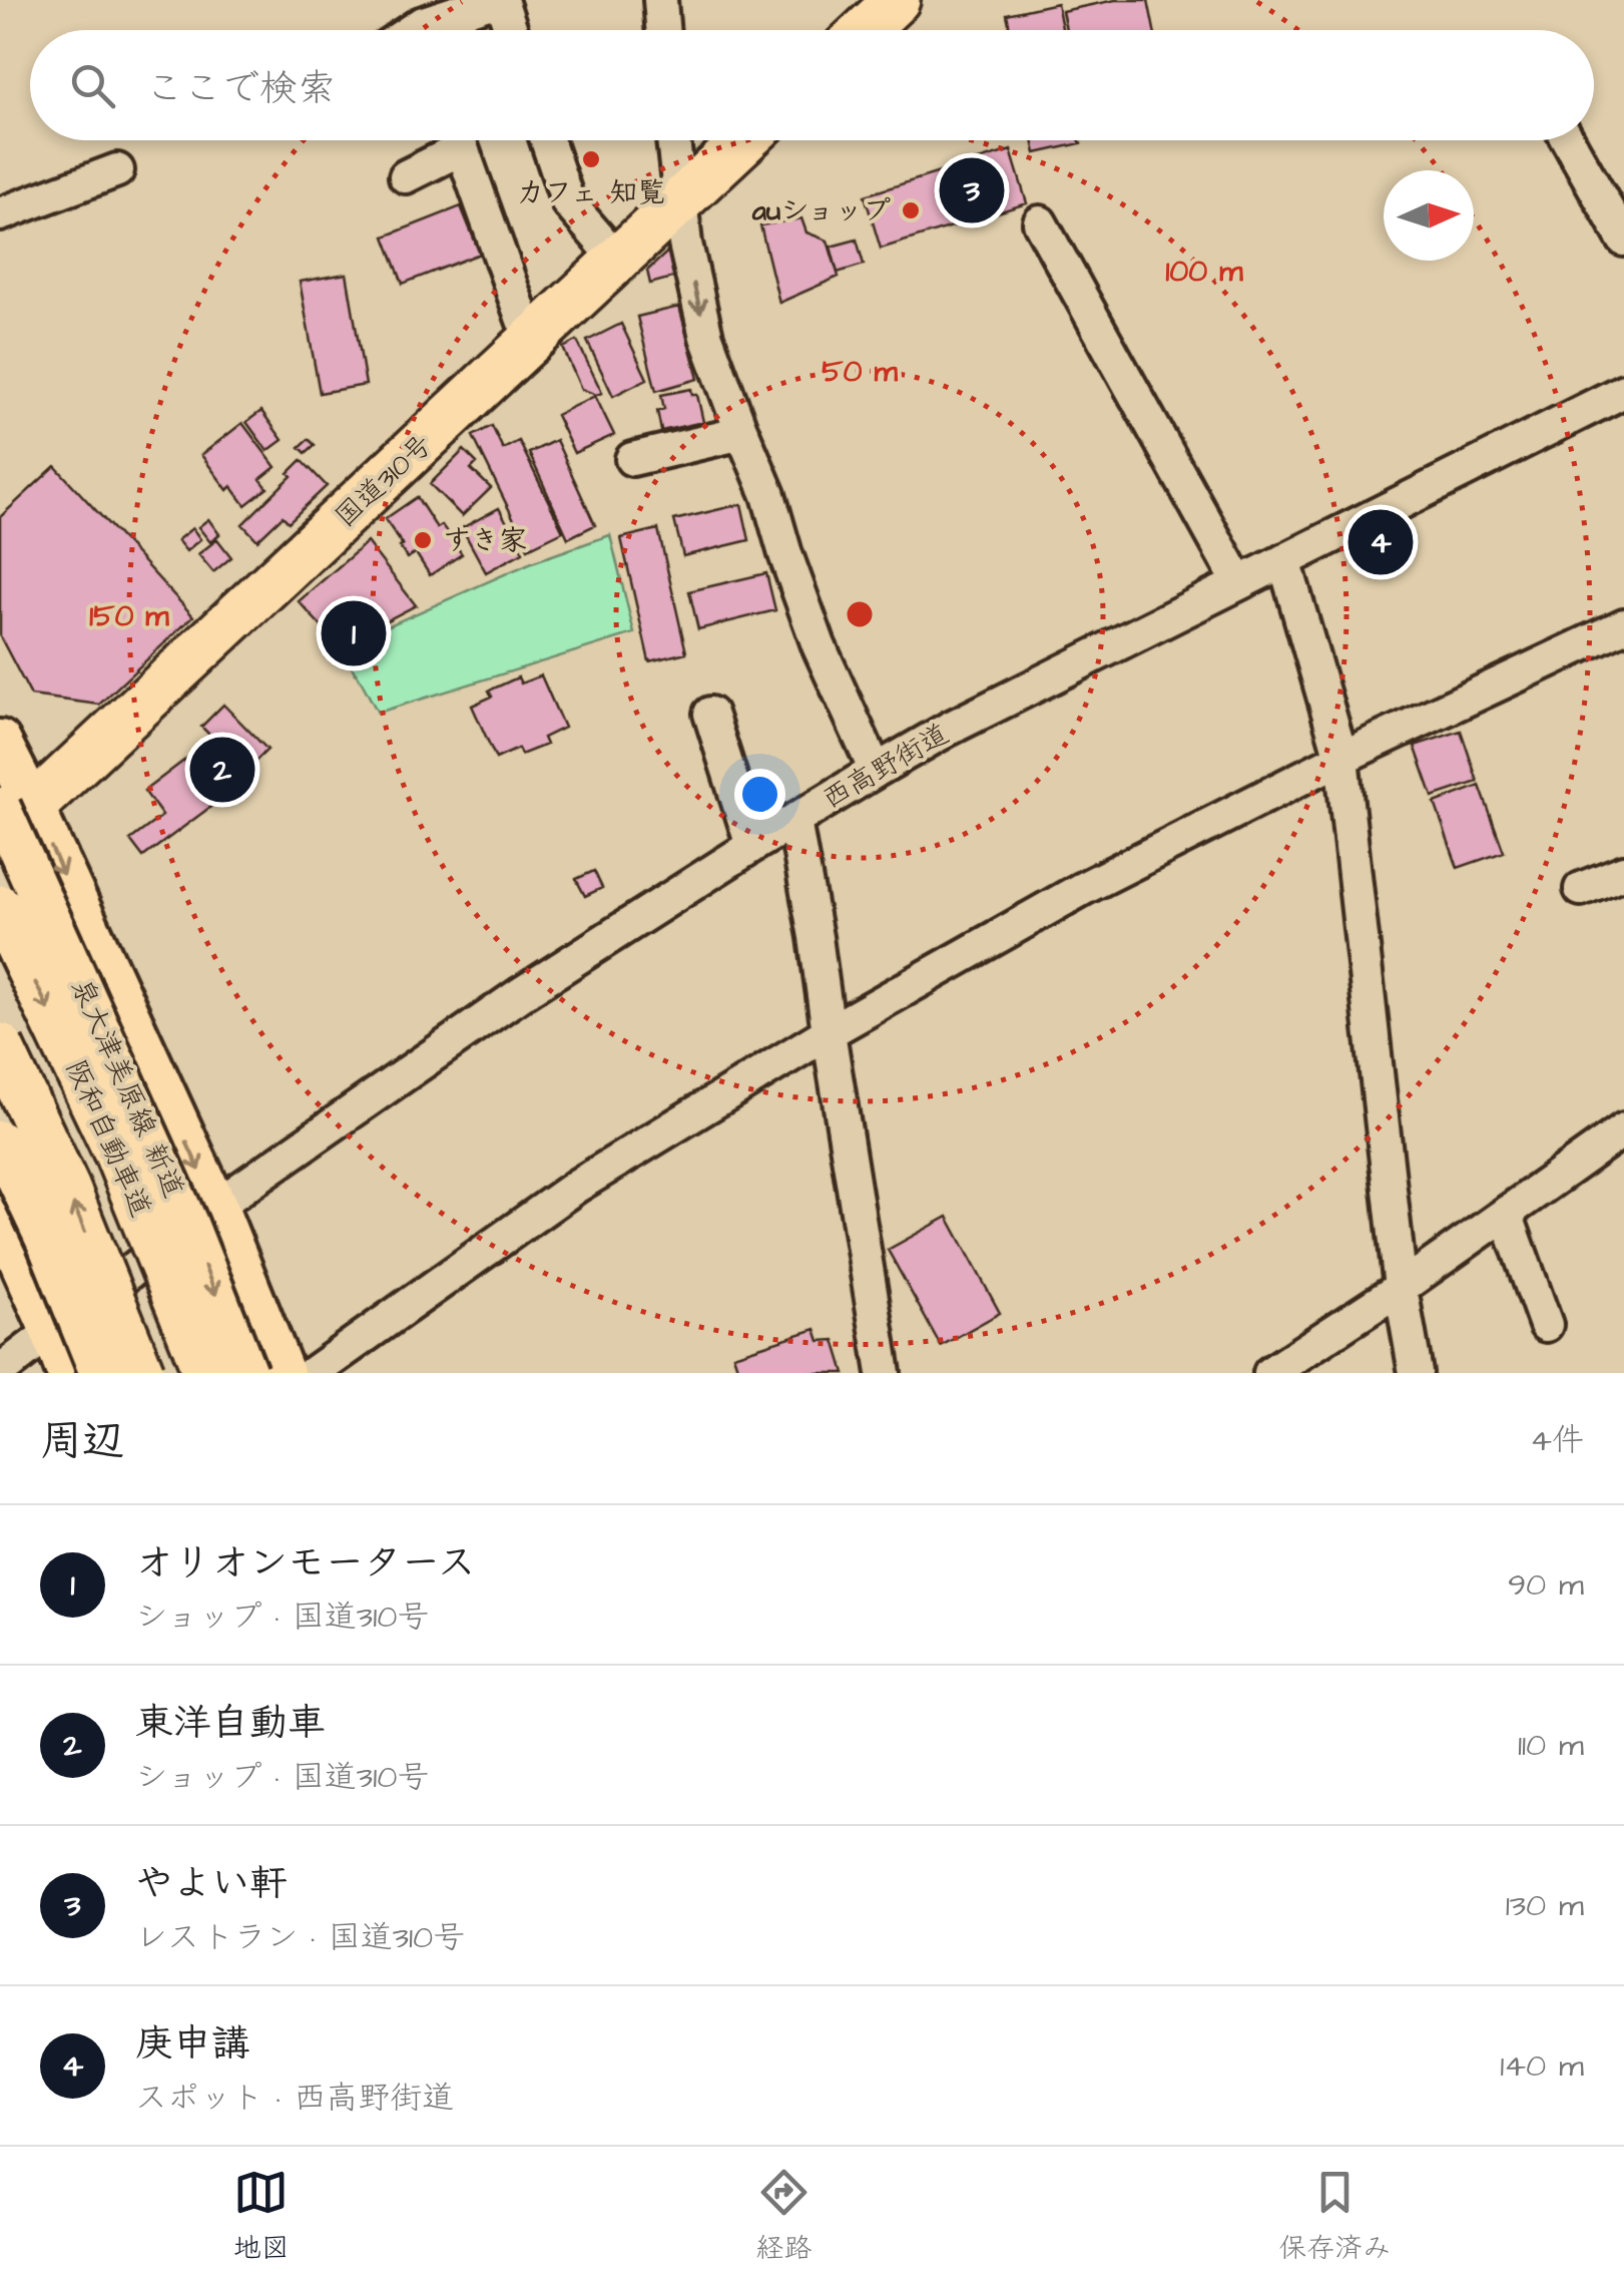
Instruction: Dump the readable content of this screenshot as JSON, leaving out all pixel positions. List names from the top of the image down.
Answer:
{
  "streets": {
    "highway": ["国道310号", "阪和自動車道"],
    "main road": ["泉大津美原線 新道"],
    "street": ["西高野街道"]
  },
  "crossings": [
    ["国道310号", "泉大津美原線 新道"]
  ],
  "places": ["カフェ 知覧", "auショップ", "すき家"],
  "north": "right",
  "page": {
    "search": "ここで検索",
    "pins": [
      "3",
      "4",
      "1",
      "2"
    ],
    "heading": ["周辺", "4件"],
    "list": [
      {
        "mark": "1",
        "name": "オリオンモータース",
        "note": "ショップ · 国道310号",
        "value": "90 m"
      },
      {
        "mark": "2",
        "name": "東洋自動車",
        "note": "ショップ · 国道310号",
        "value": "110 m"
      },
      {
        "mark": "3",
        "name": "やよい軒",
        "note": "レストラン · 国道310号",
        "value": "130 m"
      },
      {
        "mark": "4",
        "name": "庚申講",
        "note": "スポット · 西高野街道",
        "value": "140 m"
      }
    ],
    "nav": ["地図", "経路", "保存済み"]
  },
  "rings": ["100 m", "50 m", "150 m"]
}
